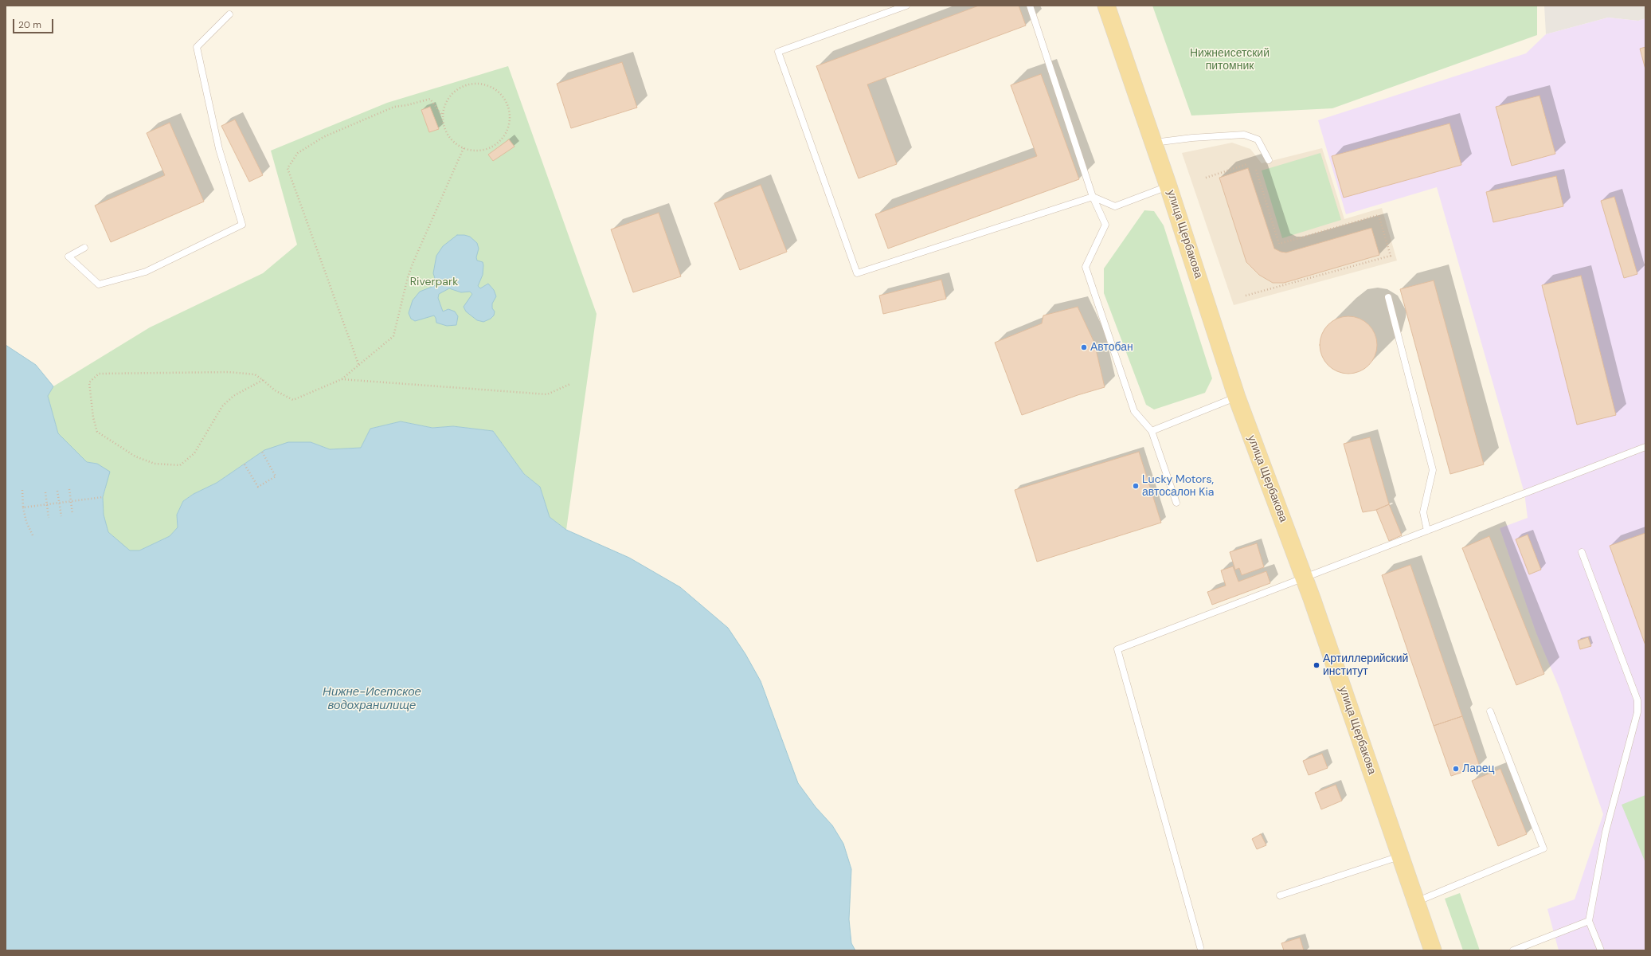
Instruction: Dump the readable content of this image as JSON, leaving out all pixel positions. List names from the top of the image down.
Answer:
{
  "streets": {
    "main road": ["улица Щербакова"]
  },
  "water": ["Нижне-Исетское водохранилище"],
  "parks": ["Нижнеисетский питомник", "Riverpark"],
  "places": [
    "Автобан",
    "Lucky Motors, автосалон Kia",
    "Артиллерийский институт",
    "Ларец"
  ],
  "scale_bar": "20 m"
}
